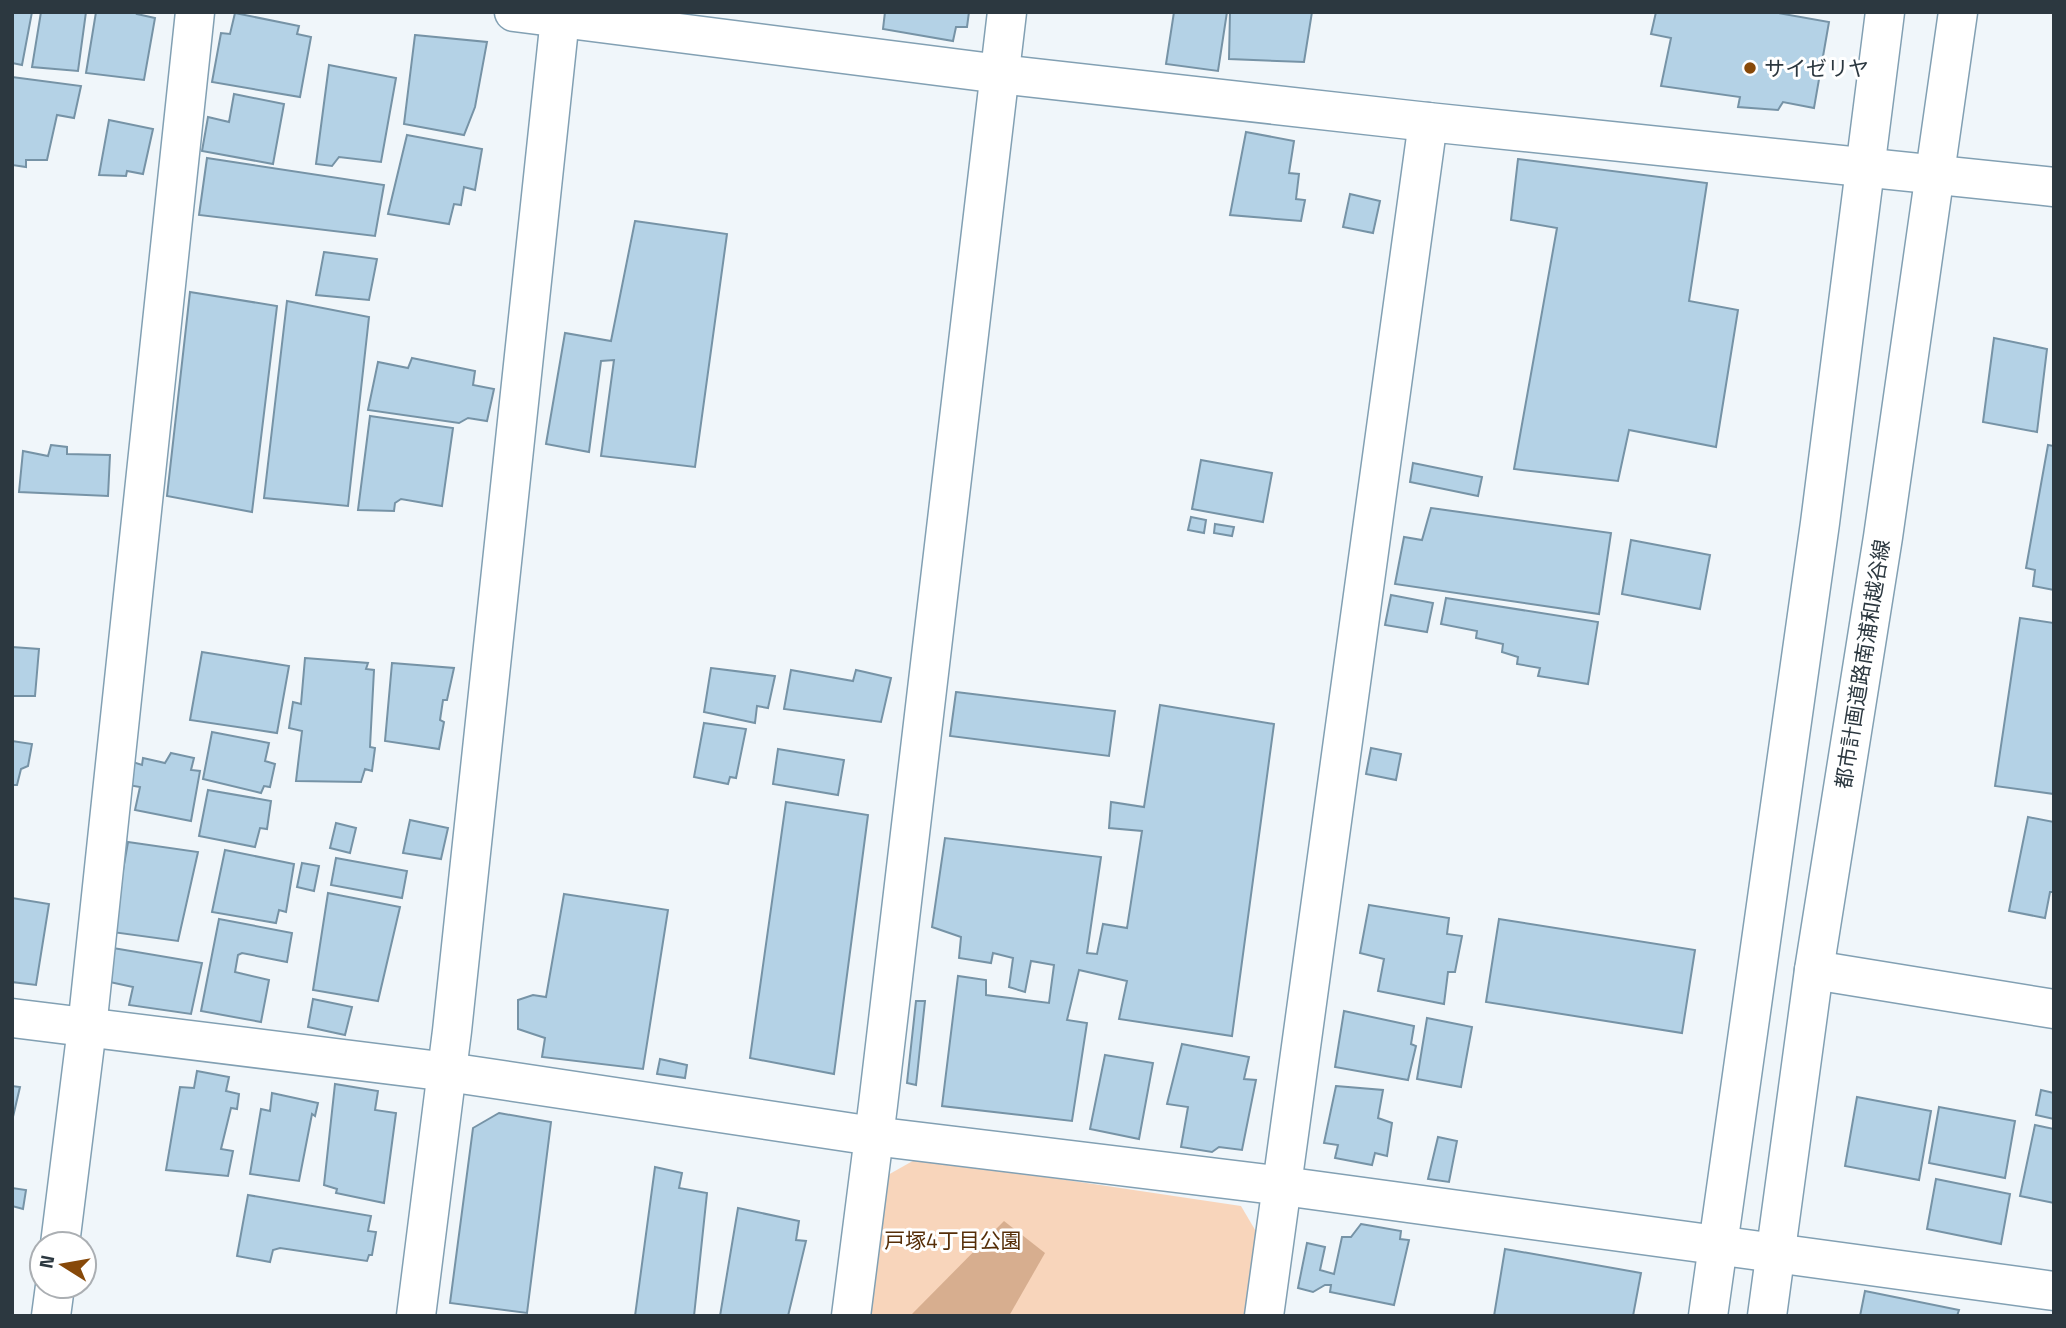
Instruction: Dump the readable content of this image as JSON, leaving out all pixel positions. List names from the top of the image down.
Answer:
{
  "streets": {
    "street": ["都市計画道路南浦和越谷線"]
  },
  "parks": ["戸塚4丁目公園"],
  "places": ["サイゼリヤ"],
  "north": "left"
}
